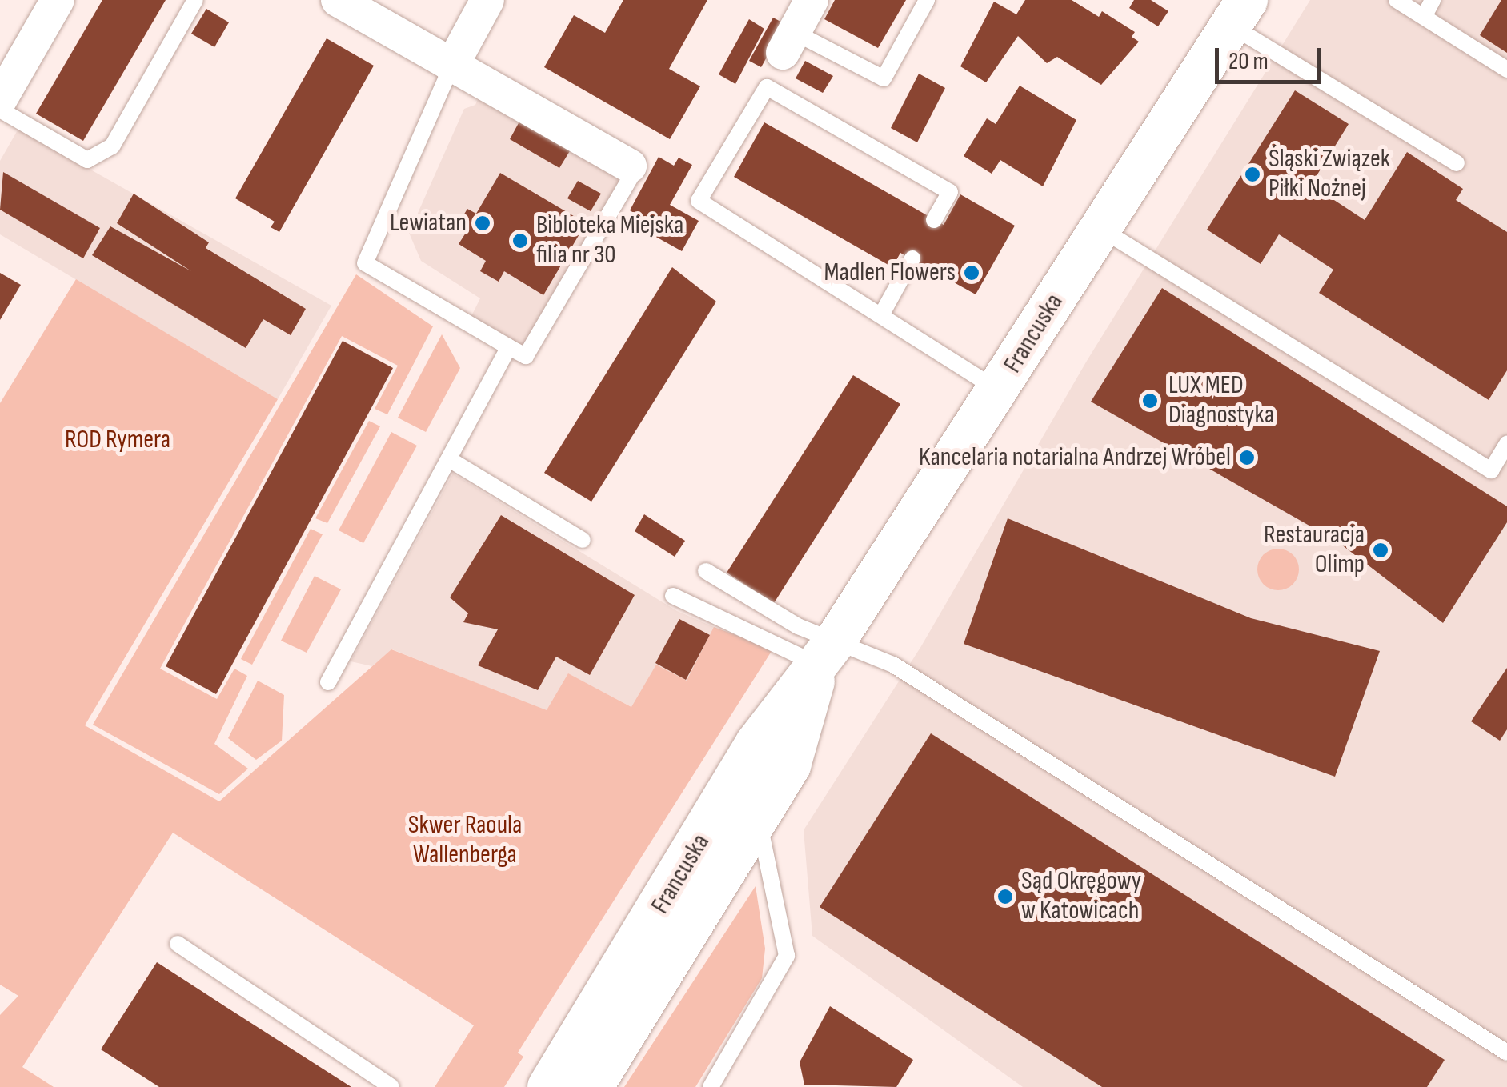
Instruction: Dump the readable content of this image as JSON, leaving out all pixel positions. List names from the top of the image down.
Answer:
{
  "streets": {
    "street": ["Francuska"]
  },
  "parks": ["ROD Rymera", "Skwer Raoula Wallenberga"],
  "places": [
    "Śląski Związek Piłki Nożnej",
    "Lewiatan",
    "Bibloteka Miejska filia nr 30",
    "Madlen Flowers",
    "LUX MED Diagnostyka",
    "Kancelaria notarialna Andrzej Wróbel",
    "Restauracja Olimp",
    "Sąd Okręgowy w Katowicach"
  ],
  "scale_bar": "20 m"
}
